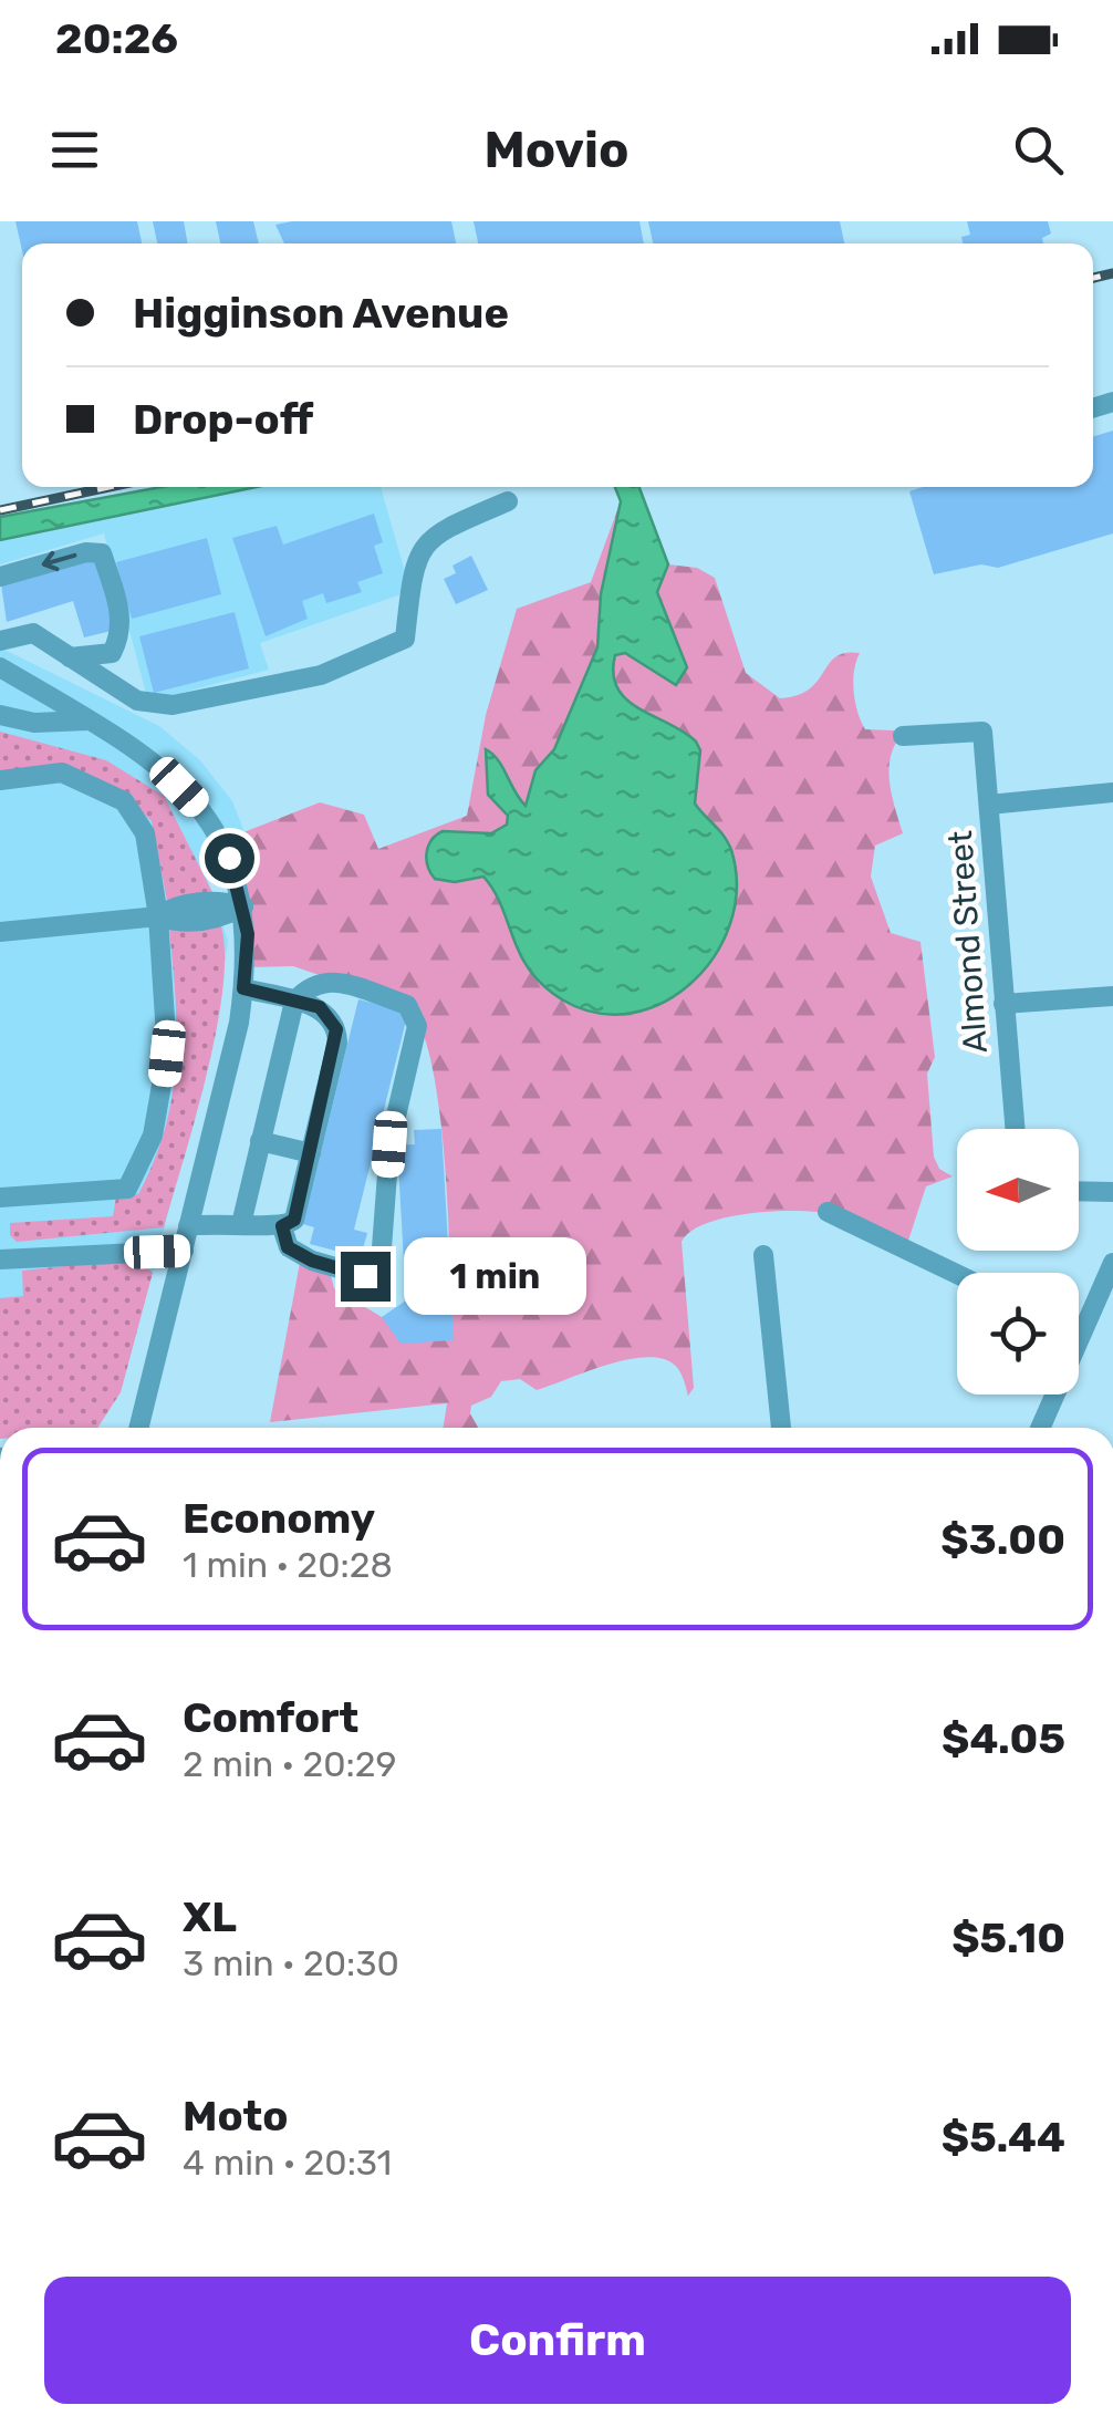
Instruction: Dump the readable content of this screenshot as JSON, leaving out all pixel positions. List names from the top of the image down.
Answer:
{
  "streets": {
    "street": ["Almond Street"]
  },
  "north": "left",
  "page": {
    "status": "20:26",
    "header": "Movio",
    "banner": ["Higginson Avenue", "Drop-off"],
    "bubble": "1 min",
    "list": [
      {
        "name": "Economy",
        "note": "1 min · 20:28",
        "value": "$3.00"
      },
      {
        "name": "Comfort",
        "note": "2 min · 20:29",
        "value": "$4.05"
      },
      {
        "name": "XL",
        "note": "3 min · 20:30",
        "value": "$5.10"
      },
      {
        "name": "Moto",
        "note": "4 min · 20:31",
        "value": "$5.44"
      }
    ],
    "buttons": "Confirm"
  }
}
